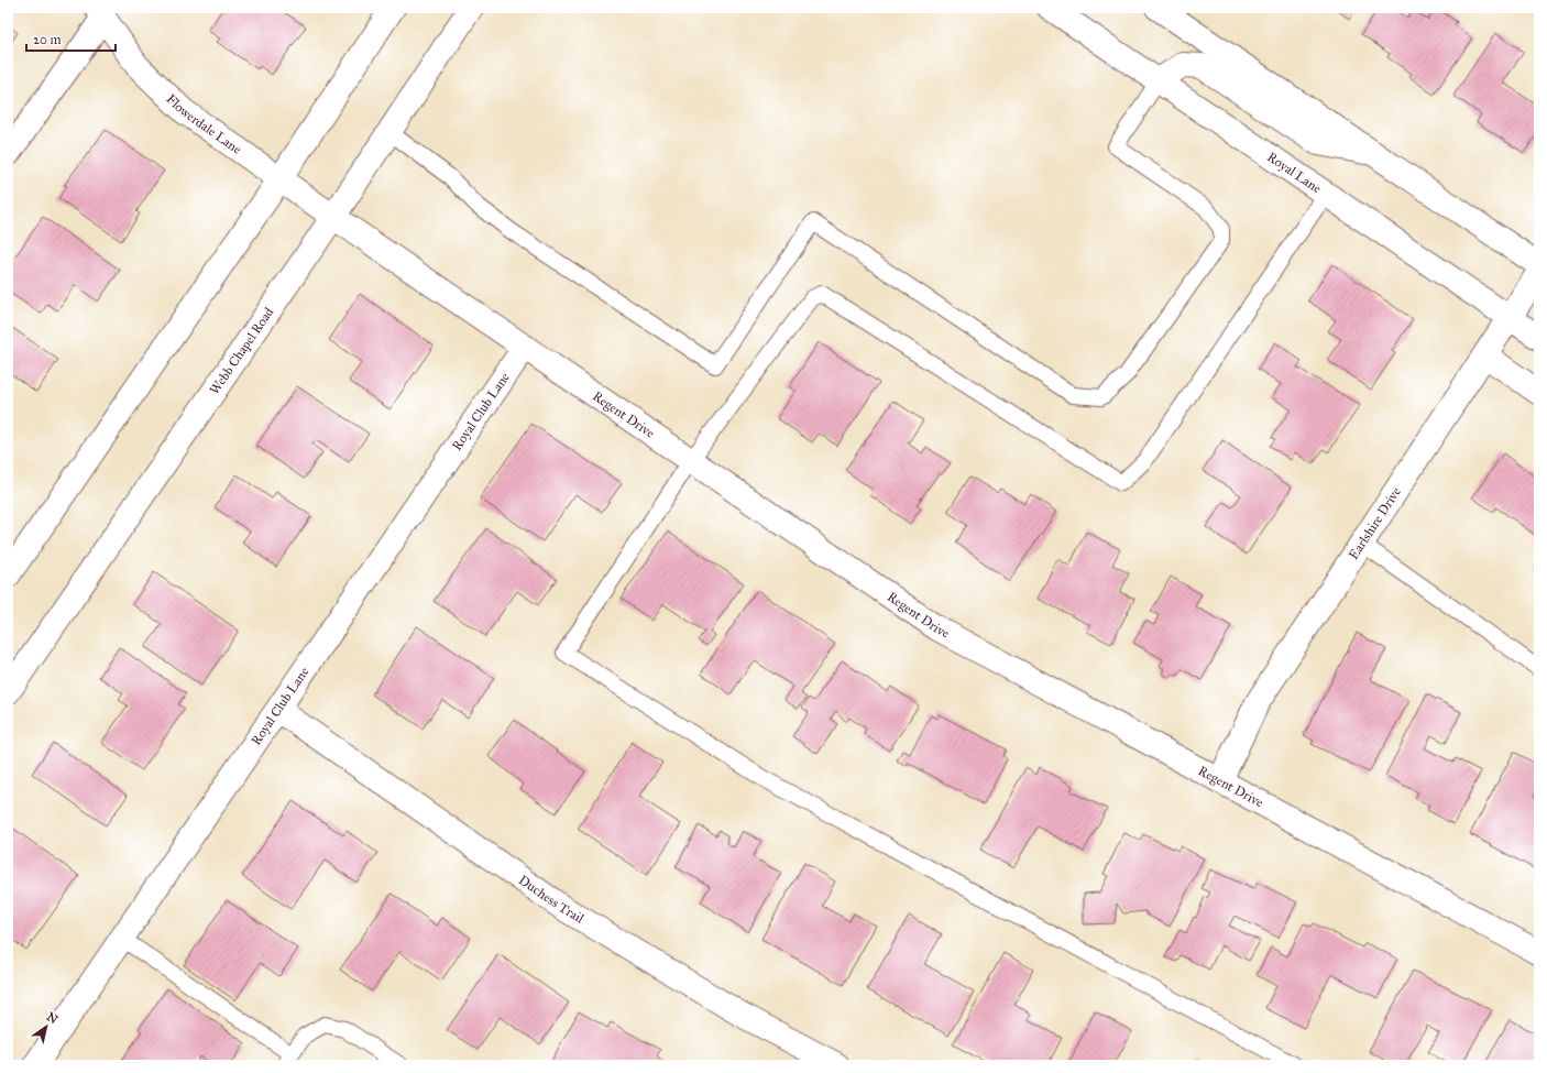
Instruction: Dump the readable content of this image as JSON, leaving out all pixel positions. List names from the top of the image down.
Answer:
{
  "streets": {
    "street": [
      "Flowerdale Lane",
      "Royal Lane",
      "Webb Chapel Road",
      "Royal Club Lane",
      "Regent Drive",
      "Earlshire Drive",
      "Duchess Trail"
    ]
  },
  "crossings": [
    ["Flowerdale Lane", "Webb Chapel Road"],
    ["Flowerdale Lane", "Regent Drive"],
    ["Royal Lane", "Earlshire Drive"],
    ["Webb Chapel Road", "Regent Drive"],
    ["Royal Club Lane", "Regent Drive"],
    ["Royal Club Lane", "Duchess Trail"],
    ["Regent Drive", "Earlshire Drive"]
  ],
  "scale_bar": "20 m",
  "north": "top right"
}
